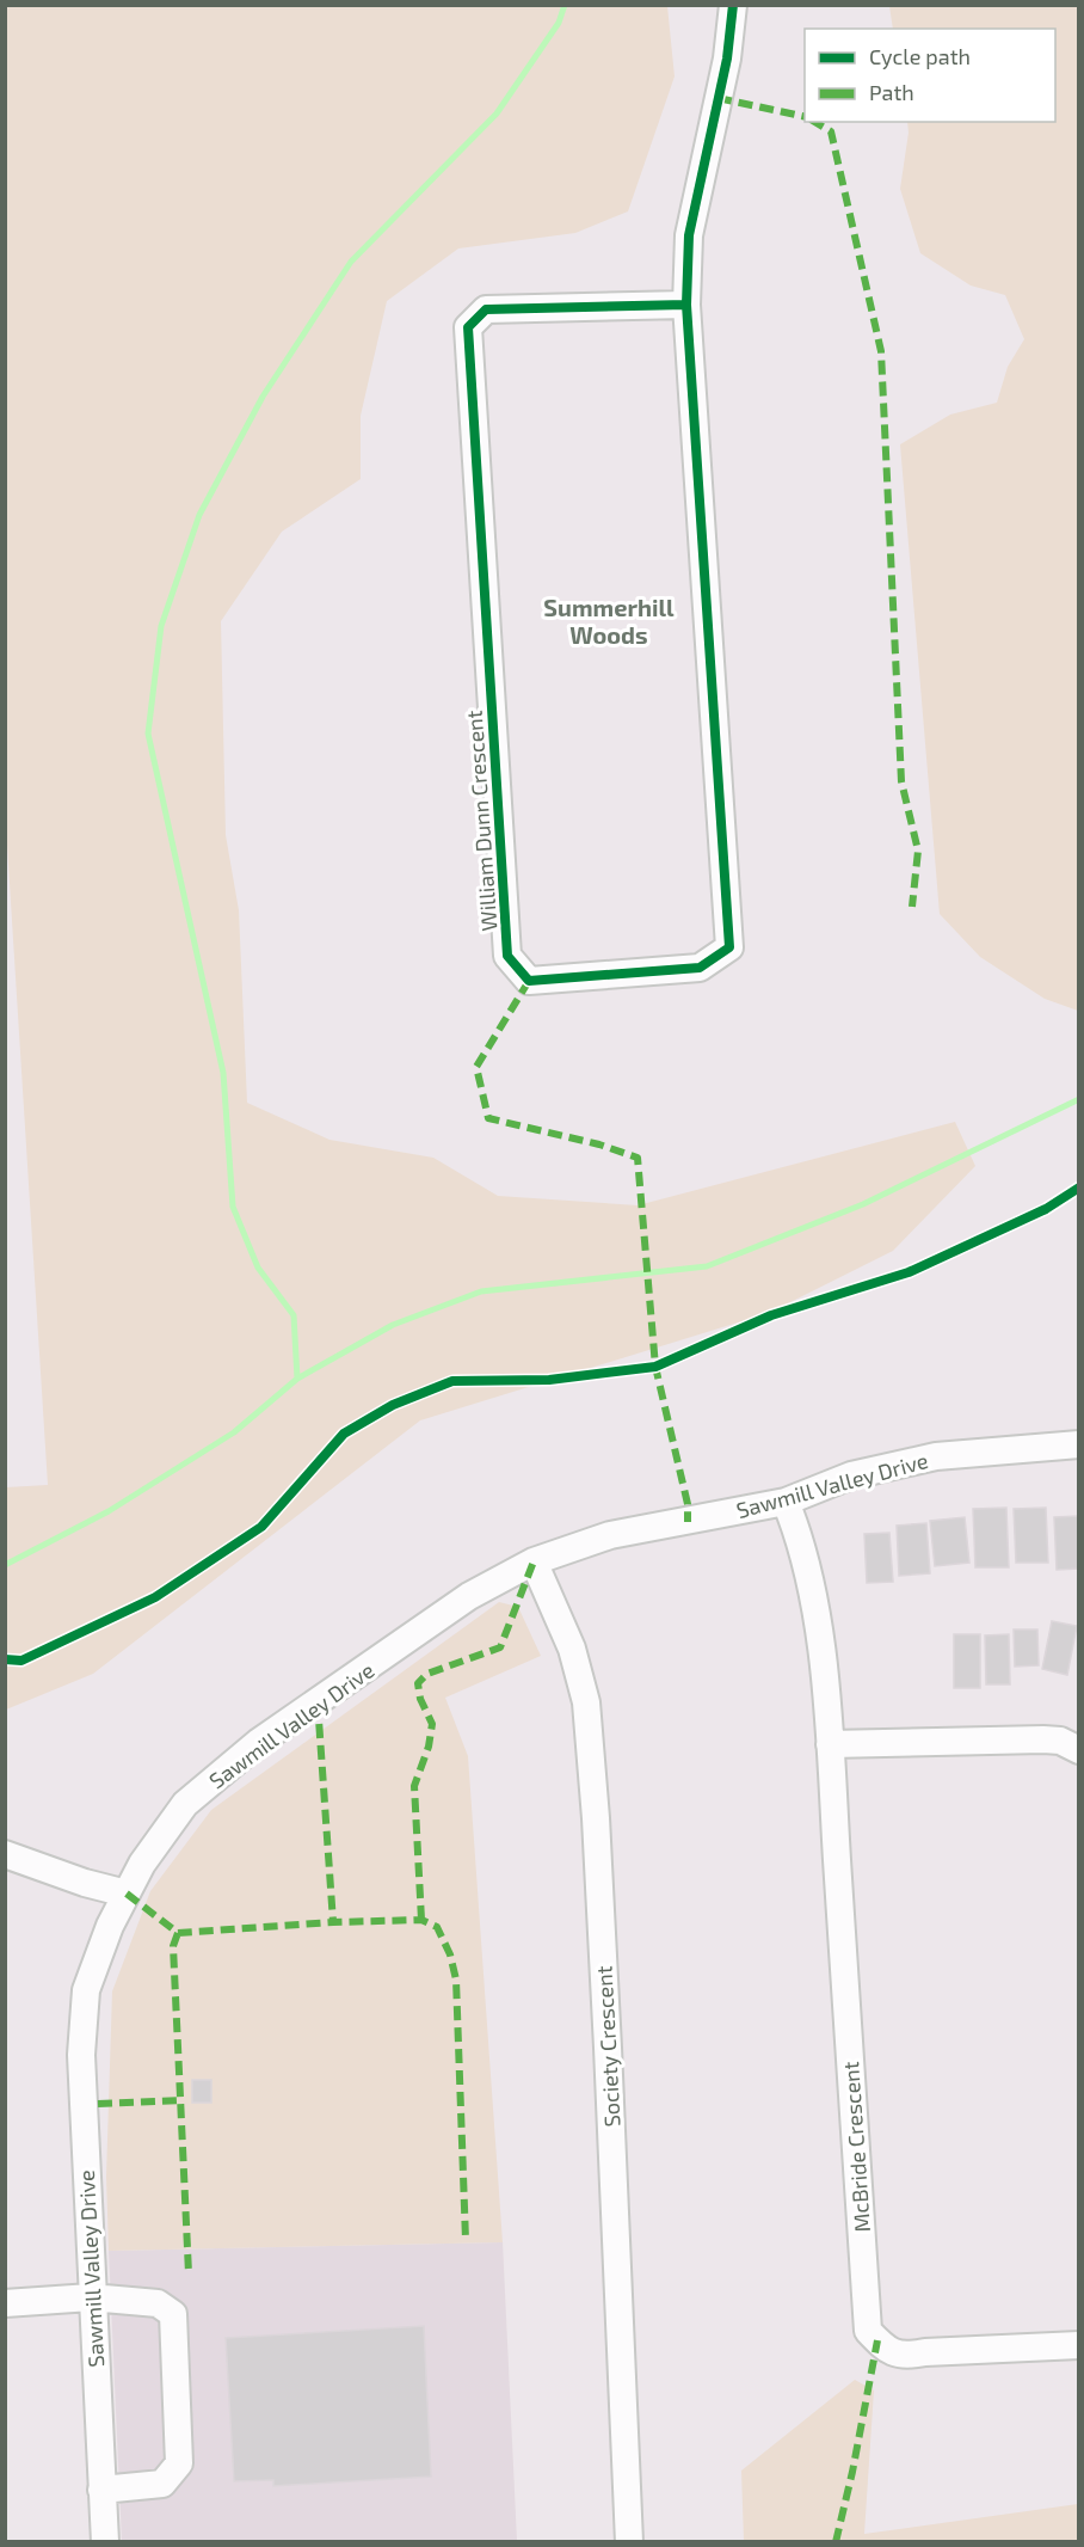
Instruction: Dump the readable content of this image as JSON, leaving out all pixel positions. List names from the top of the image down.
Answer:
{
  "streets": {
    "street": [
      "William Dunn Crescent",
      "Sawmill Valley Drive",
      "Society Crescent",
      "McBride Crescent"
    ]
  },
  "crossings": [
    ["Sawmill Valley Drive", "Society Crescent"],
    ["Sawmill Valley Drive", "McBride Crescent"]
  ],
  "districts": ["Summerhill Woods"],
  "legend": ["Cycle path", "Path"]
}
